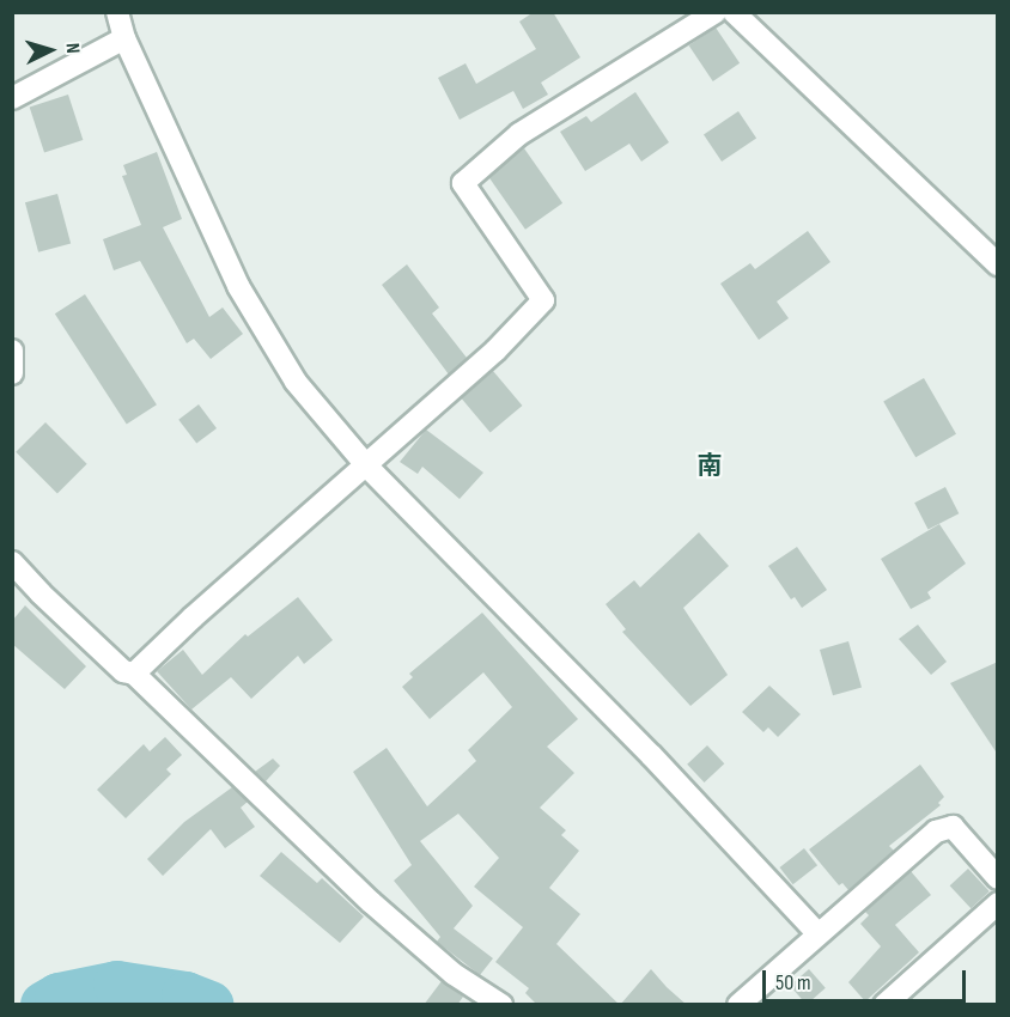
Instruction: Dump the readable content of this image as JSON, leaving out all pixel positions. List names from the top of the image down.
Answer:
{
  "districts": ["南"],
  "scale_bar": "50 m",
  "north": "right"
}
